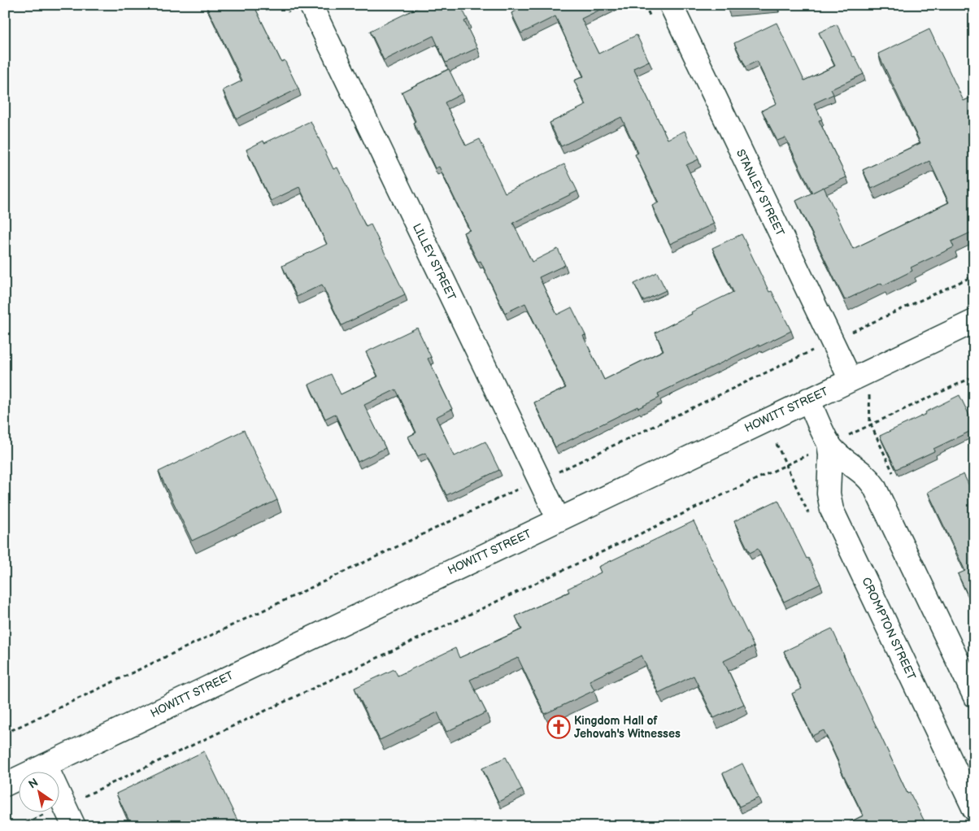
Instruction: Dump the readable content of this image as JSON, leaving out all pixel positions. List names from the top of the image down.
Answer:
{
  "streets": {
    "street": [
      "STANLEY STREET",
      "LILLEY STREET",
      "HOWITT STREET",
      "CROMPTON STREET"
    ]
  },
  "crossings": [
    ["STANLEY STREET", "HOWITT STREET"],
    ["LILLEY STREET", "HOWITT STREET"],
    ["HOWITT STREET", "CROMPTON STREET"]
  ],
  "places": {
    "church": ["Kingdom Hall of Jehovah's Witnesses"]
  },
  "north": "top left"
}
